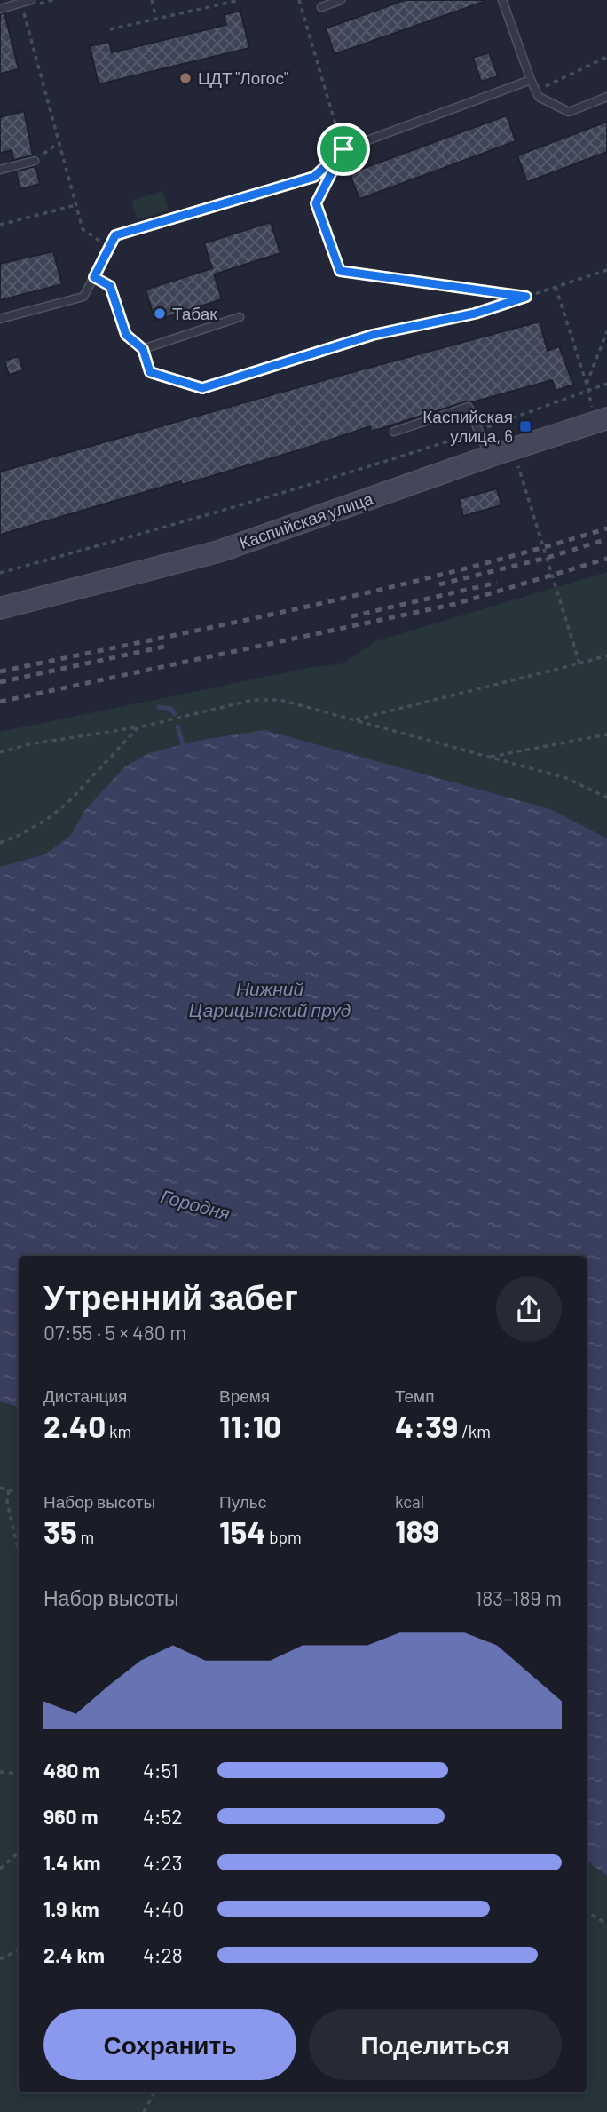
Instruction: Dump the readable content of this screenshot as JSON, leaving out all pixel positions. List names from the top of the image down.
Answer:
{
  "streets": {
    "main road": ["Каспийская улица"]
  },
  "water": ["Нижний Царицынский пруд", "Городня"],
  "places": {
    "other": ["ЦДТ \"Логос\"", "Табак"],
    "transit": ["Каспийская улица, 6"]
  },
  "page": {
    "heading": ["Утренний забег", "07:55 · 5 × 480 m"],
    "stats": [
      ["Дистанция", "2.40 km"],
      ["Время", "11:10"],
      ["Темп", "4:39 /km"],
      ["Набор высоты", "35 m"],
      ["Пульс", "154 bpm"],
      ["kcal", "189"]
    ],
    "chart": ["Набор высоты", "183–189 m"],
    "list": [
      {
        "name": "480 m",
        "note": "4:51"
      },
      {
        "name": "960 m",
        "note": "4:52"
      },
      {
        "name": "1.4 km",
        "note": "4:23"
      },
      {
        "name": "1.9 km",
        "note": "4:40"
      },
      {
        "name": "2.4 km",
        "note": "4:28"
      }
    ],
    "buttons": ["Сохранить", "Поделиться"]
  }
}
